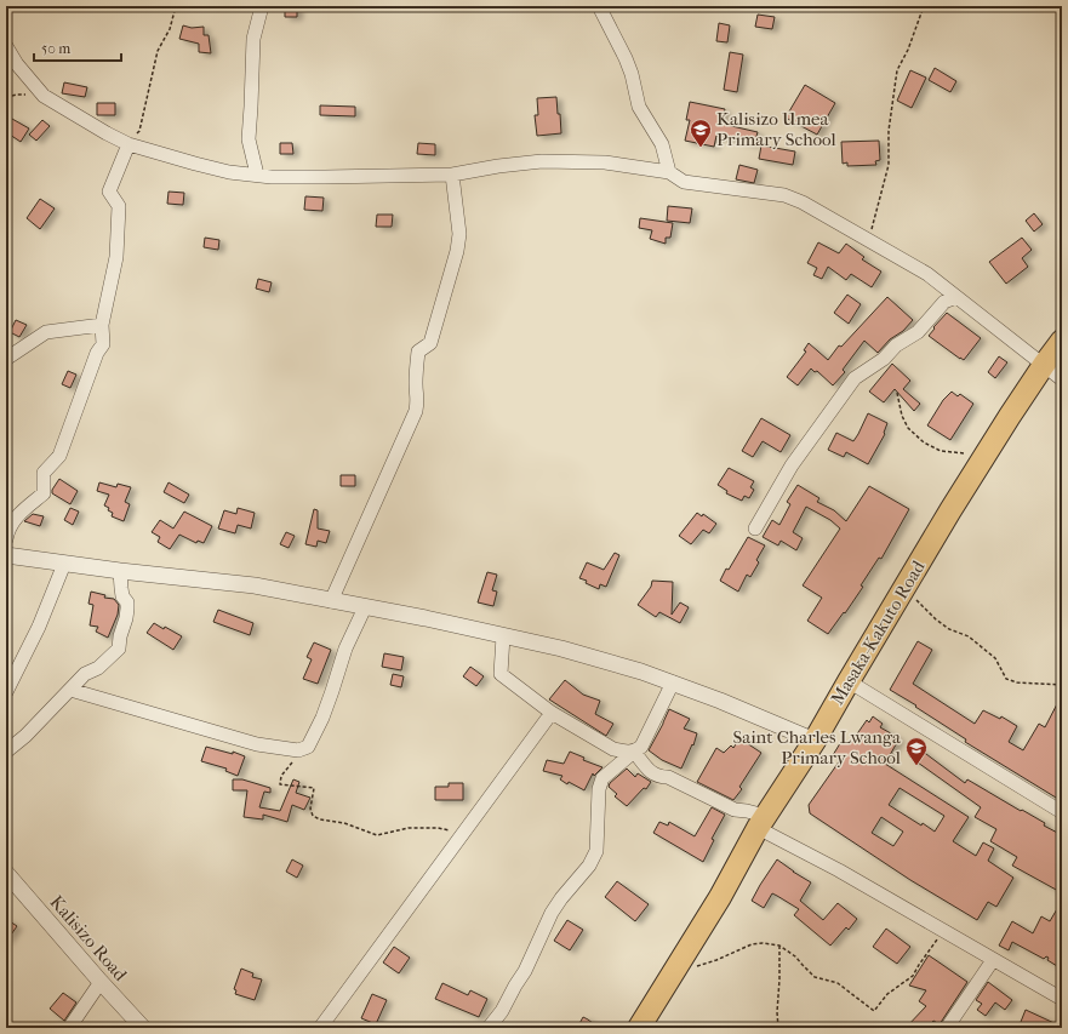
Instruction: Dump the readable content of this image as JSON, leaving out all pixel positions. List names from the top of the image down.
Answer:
{
  "streets": {
    "highway": ["Masaka-Kakuto Road"],
    "street": ["Kalisizo Road"]
  },
  "places": {
    "school or university": ["Kalisizo Umea Primary School", "Saint Charles Lwanga Primary School"]
  },
  "scale_bar": "50 m"
}
